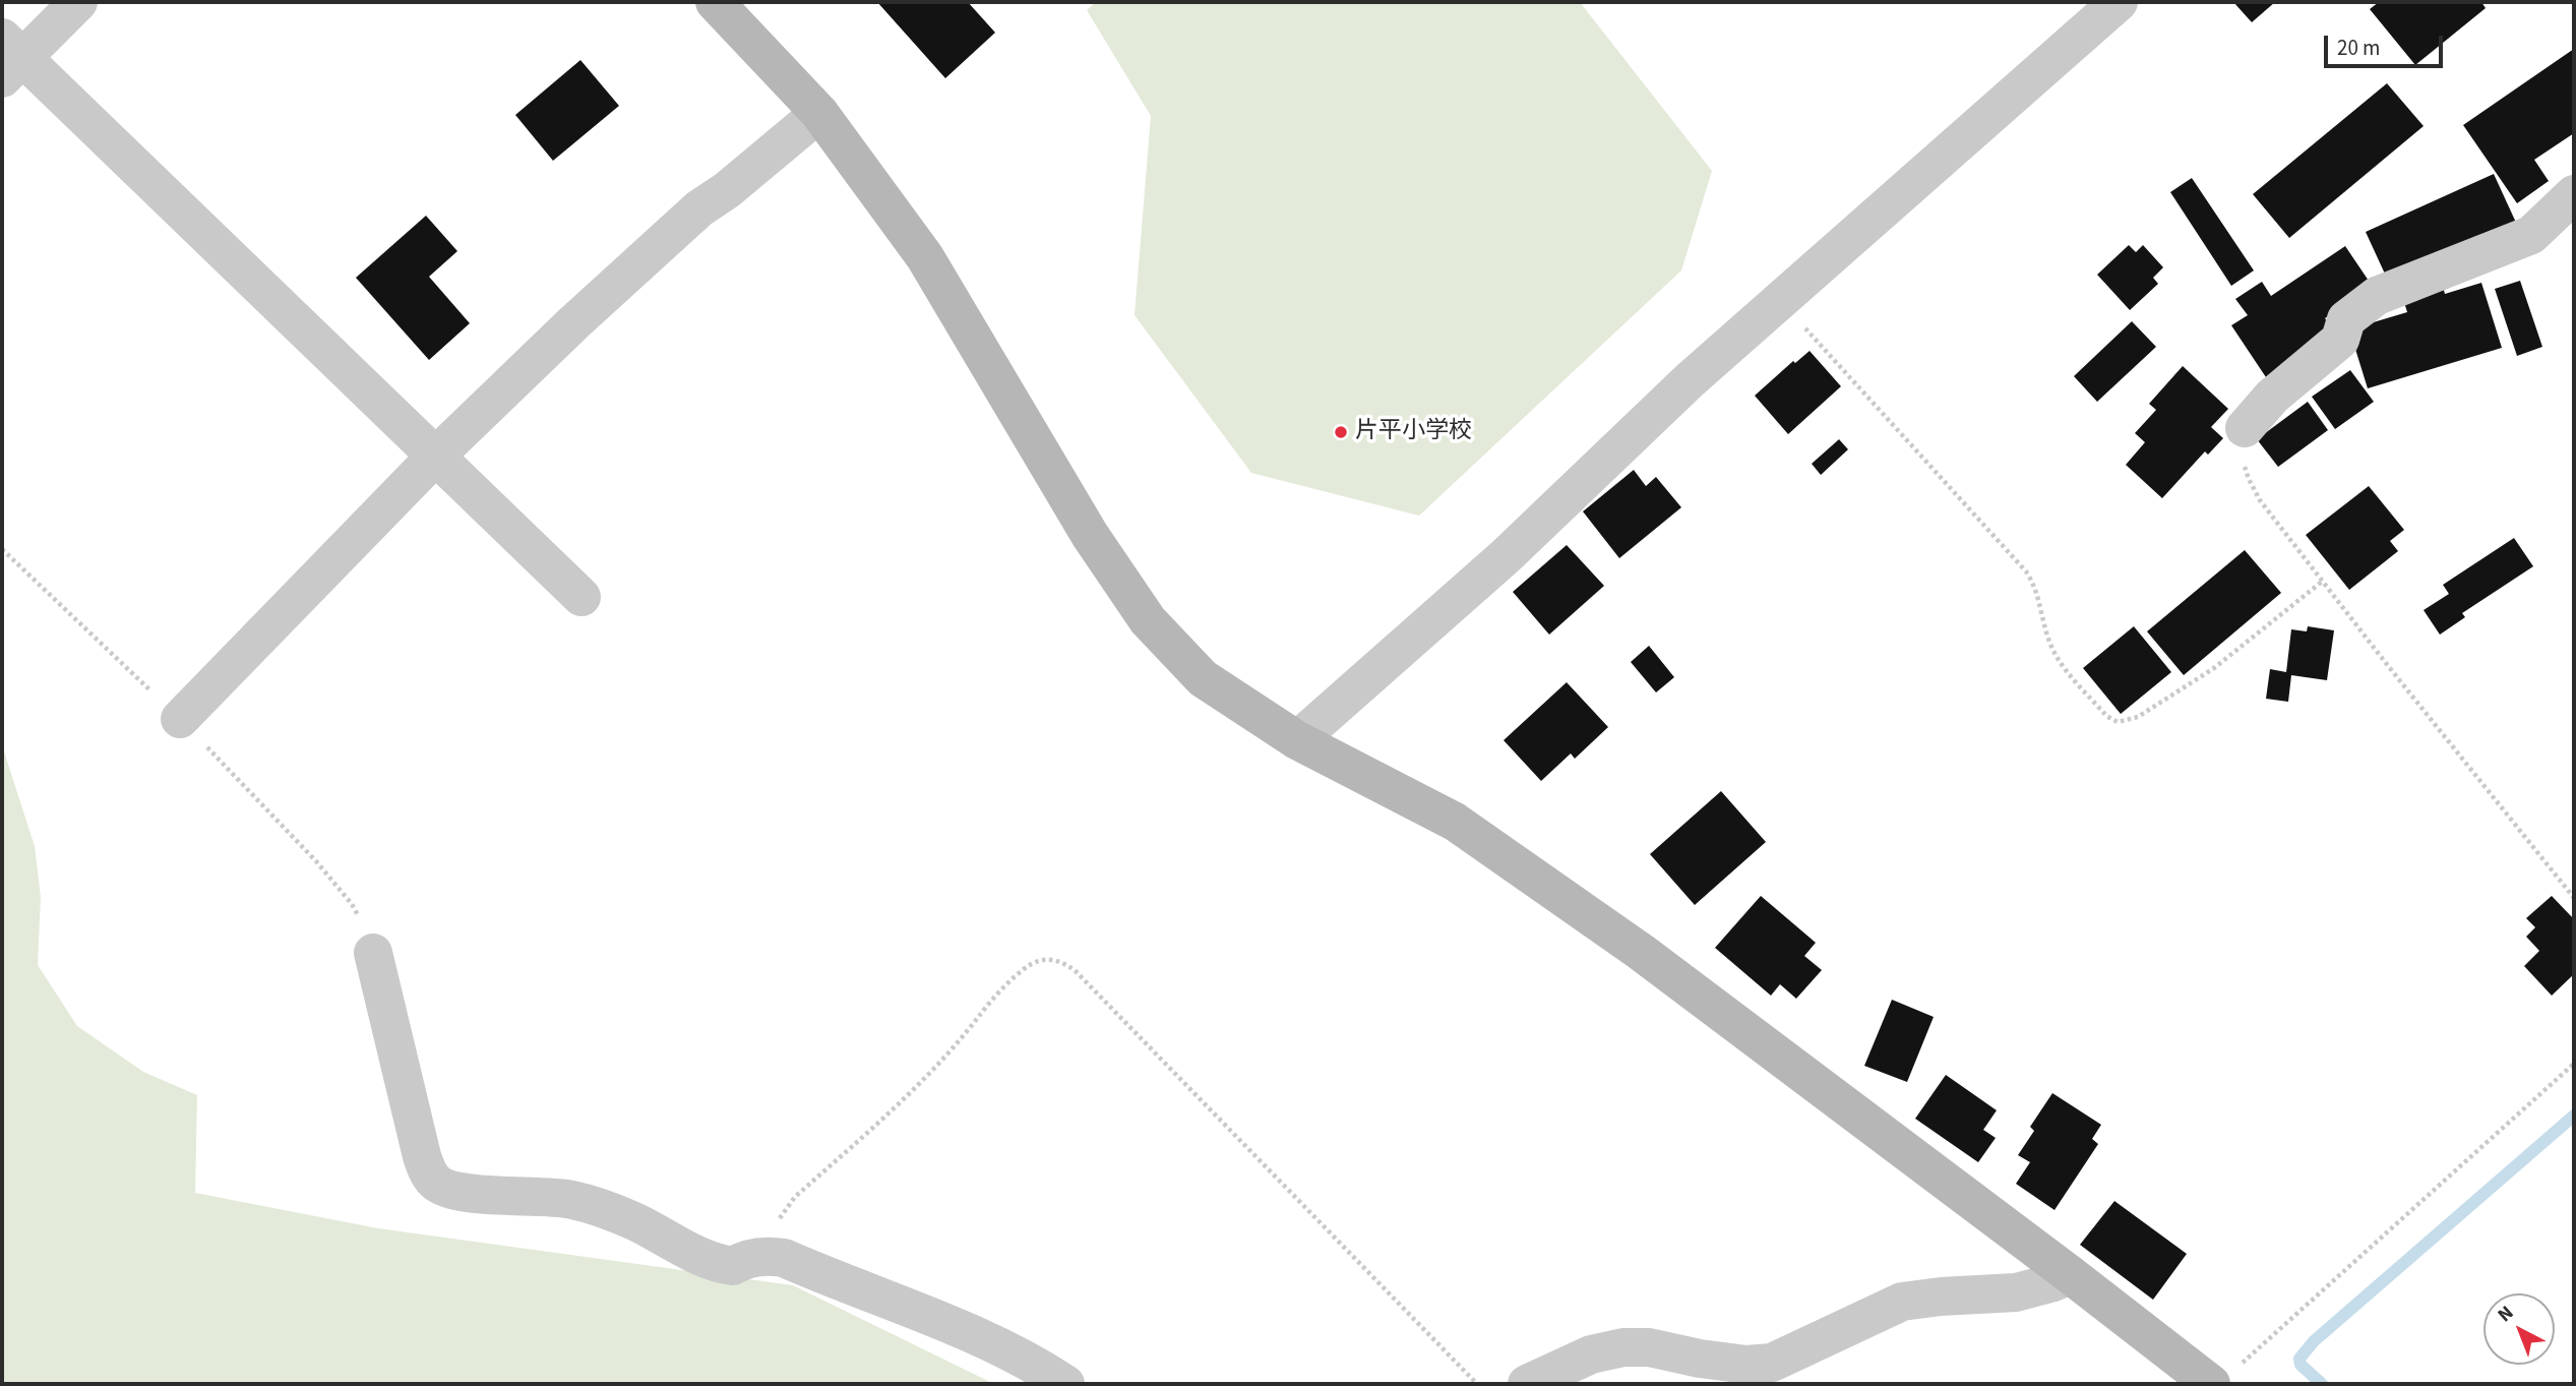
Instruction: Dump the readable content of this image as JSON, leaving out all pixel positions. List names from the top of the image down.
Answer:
{
  "places": ["片平小学校"],
  "scale_bar": "20 m",
  "north": "top left"
}
